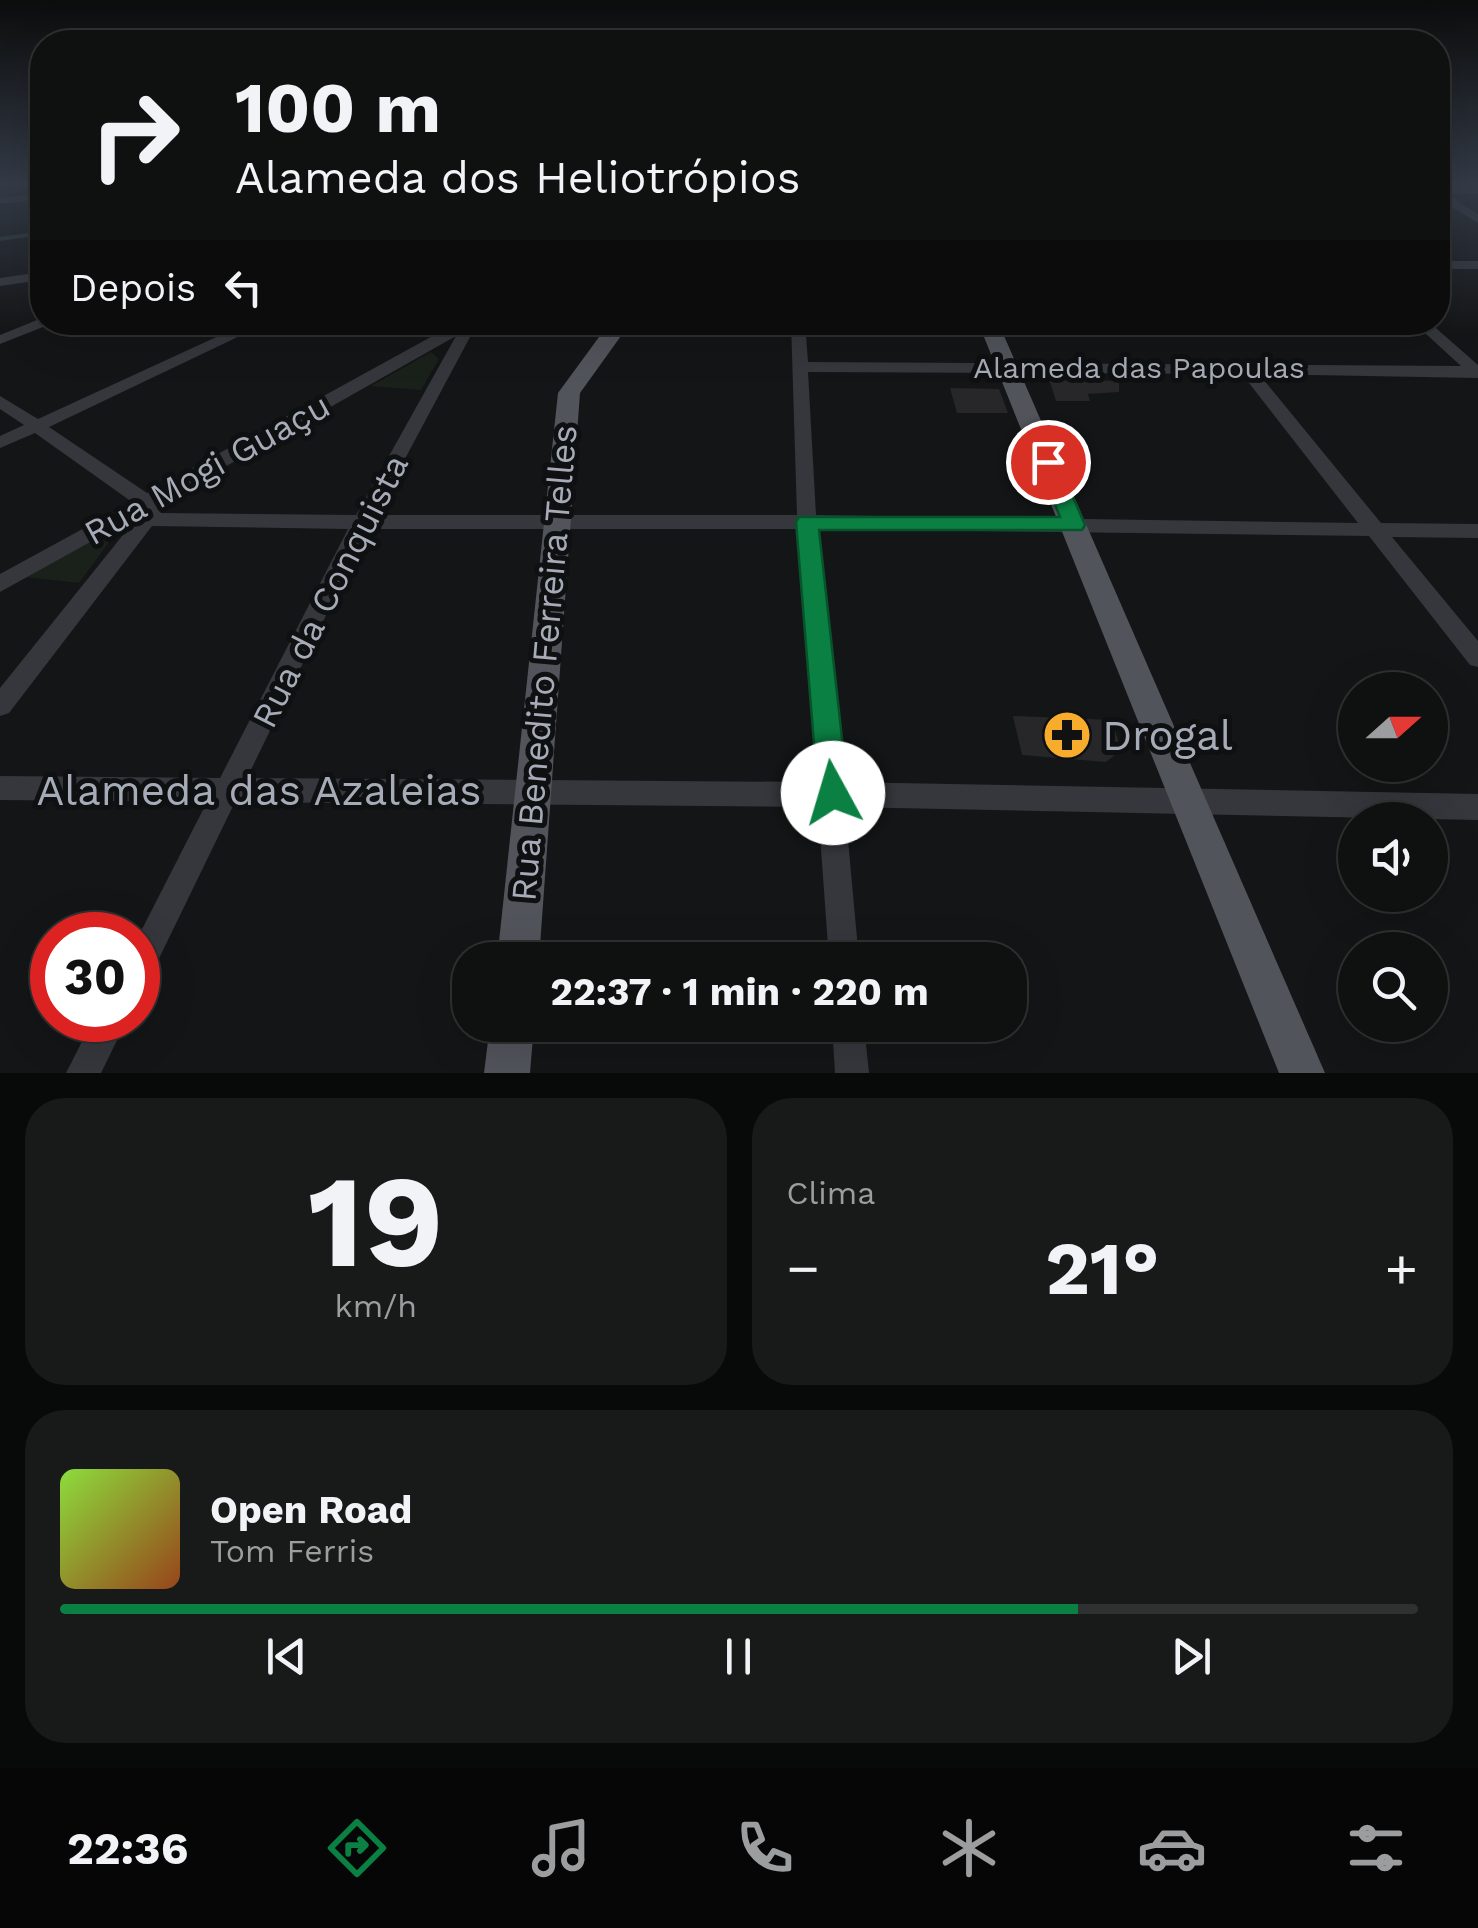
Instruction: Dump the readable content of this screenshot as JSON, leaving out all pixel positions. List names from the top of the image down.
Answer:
{
  "streets": {
    "main road": ["Rua Benedito Ferreira Telles"],
    "street": [
      "Alameda das Papoulas",
      "Rua Mogi Guaçu",
      "Rua da Conquista",
      "Alameda das Azaleias"
    ]
  },
  "crossings": [
    ["Rua Mogi Guaçu", "Rua da Conquista"],
    ["Rua da Conquista", "Alameda das Azaleias"],
    ["Rua Benedito Ferreira Telles", "Alameda das Azaleias"]
  ],
  "places": {
    "pharmacy": ["Drogal"]
  },
  "north": "right",
  "page": {
    "turn": ["100 m", "Alameda dos Heliotrópios"],
    "then": "Depois",
    "limit": "30",
    "trip": "22:37 · 1 min · 220 m",
    "tile": [
      ["19", "km/h"],
      "Clima"
    ],
    "heat": ["−", "21°", "+"],
    "song": ["Open Road", "Tom Ferris"],
    "tabs": "22:36"
  }
}
